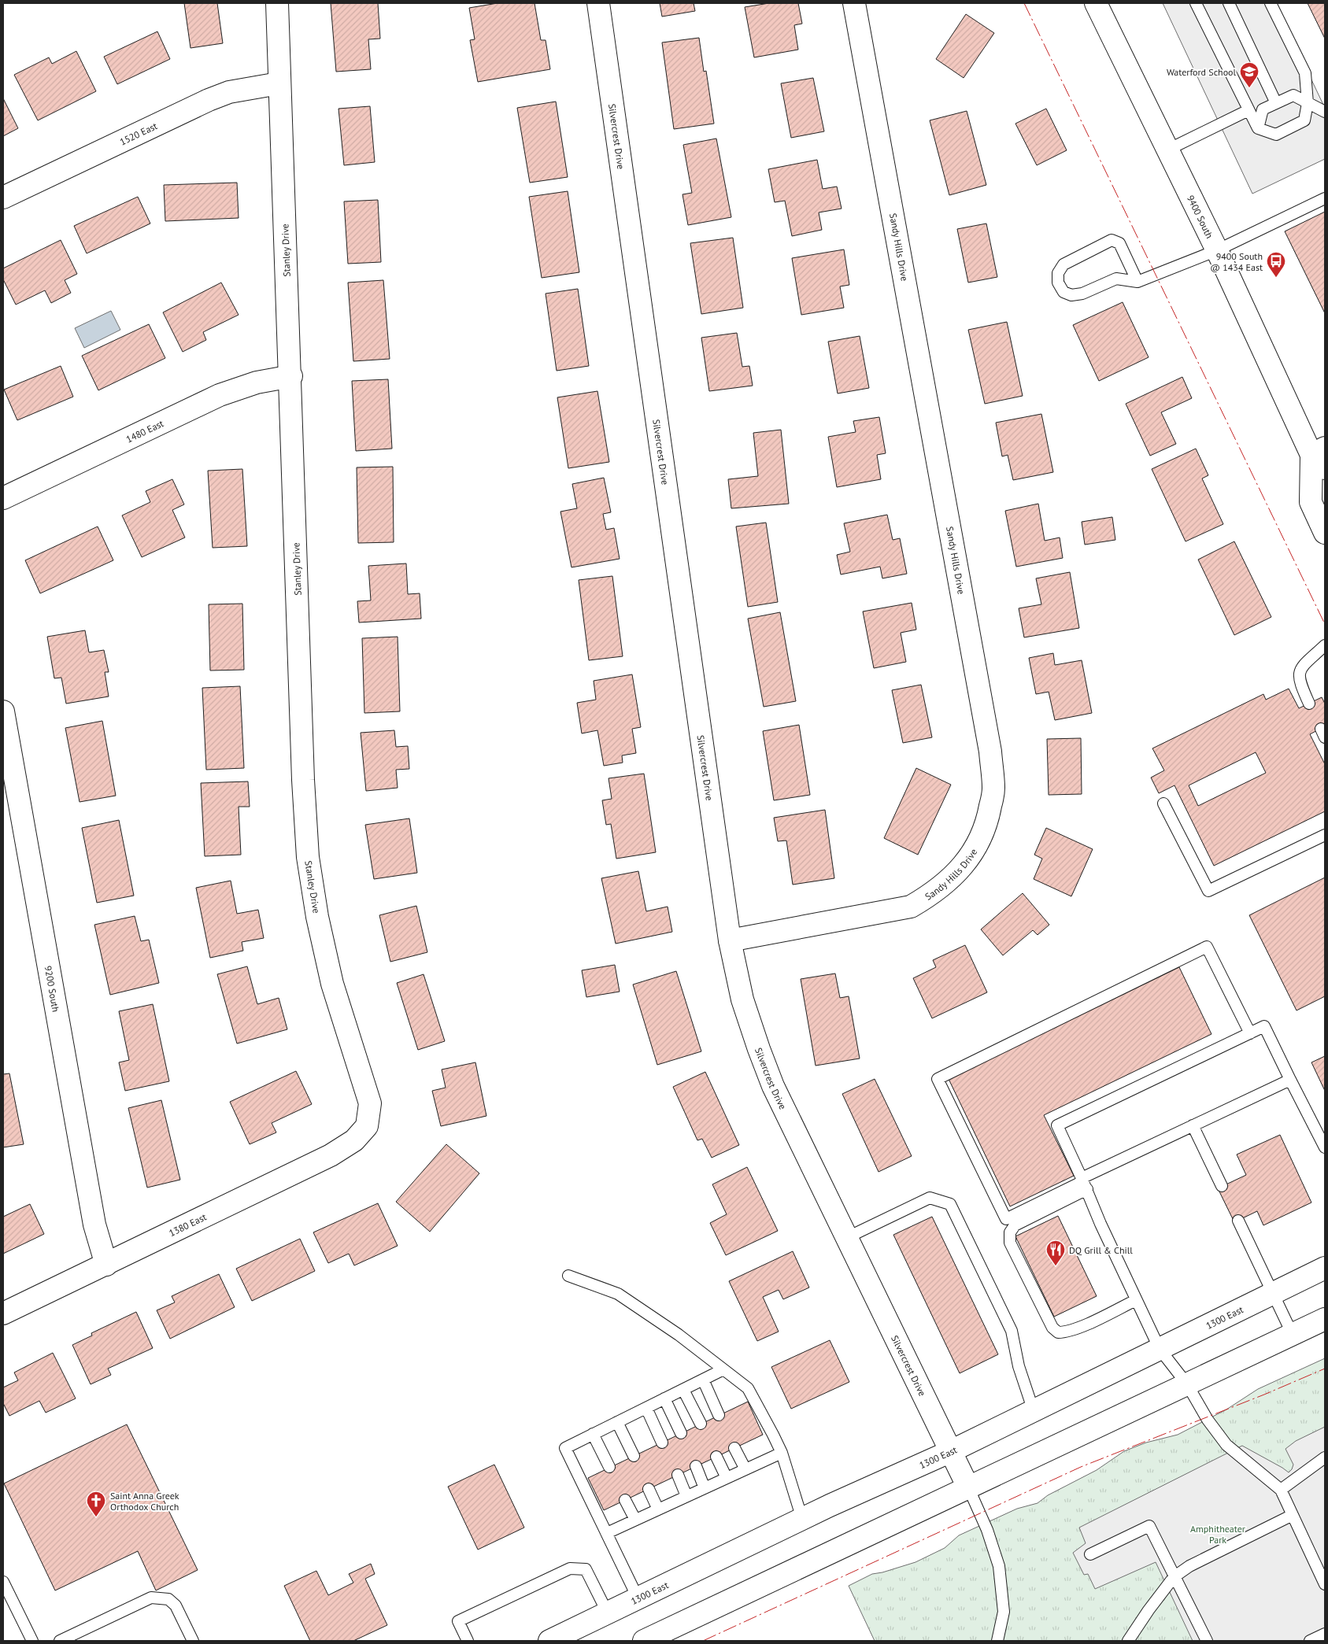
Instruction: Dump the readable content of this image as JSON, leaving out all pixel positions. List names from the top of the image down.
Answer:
{
  "streets": {
    "street": [
      "1520 East",
      "Silvercrest Drive",
      "9400 South",
      "Sandy Hills Drive",
      "Stanley Drive",
      "1480 East",
      "9200 South",
      "1380 East",
      "1300 East"
    ]
  },
  "crossings": [
    ["1520 East", "Stanley Drive"],
    ["Silvercrest Drive", "Sandy Hills Drive"],
    ["Silvercrest Drive", "1300 East"],
    ["Stanley Drive", "1480 East"],
    ["Stanley Drive", "1380 East"],
    ["9200 South", "1380 East"]
  ],
  "parks": ["Amphitheater Park"],
  "places": {
    "school or university": ["Waterford School"],
    "bus stop": ["9400 South @ 1434 East"],
    "restaurant": ["DQ Grill & Chill"],
    "church": ["Saint Anna Greek Orthodox Church"]
  }
}
